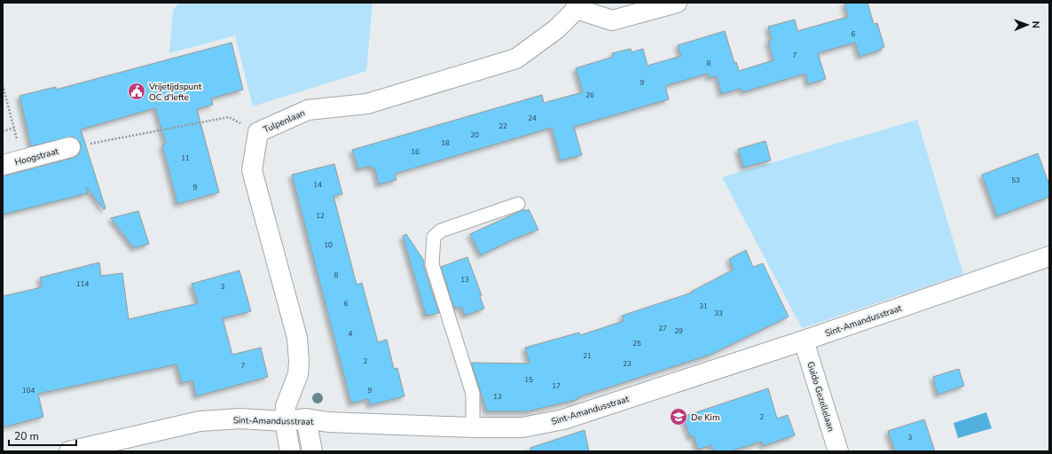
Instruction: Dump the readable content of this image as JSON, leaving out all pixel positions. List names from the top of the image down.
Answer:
{
  "streets": {
    "street": [
      "Tulpenlaan",
      "Hoogstraat",
      "Sint-Amandusstraat",
      "Guido Gezellelaan"
    ]
  },
  "crossings": [
    ["Tulpenlaan", "Sint-Amandusstraat"],
    ["Sint-Amandusstraat", "Guido Gezellelaan"]
  ],
  "places": {
    "public building": ["Vrijetijdspunt OC d'Iefte"],
    "school or university": ["De Kim"]
  },
  "house_numbers": [
    "6",
    "7",
    "8",
    "9",
    "26",
    "24",
    "22",
    "20",
    "18",
    "16",
    "11",
    "53",
    "14",
    "9",
    "12",
    "10",
    "8",
    "13",
    "114",
    "3",
    "6",
    "31",
    "33",
    "27",
    "29",
    "4",
    "25",
    "21",
    "2",
    "23",
    "7",
    "15",
    "17",
    "104",
    "9",
    "13",
    "2",
    "3"
  ],
  "scale_bar": "20 m",
  "north": "right"
}
